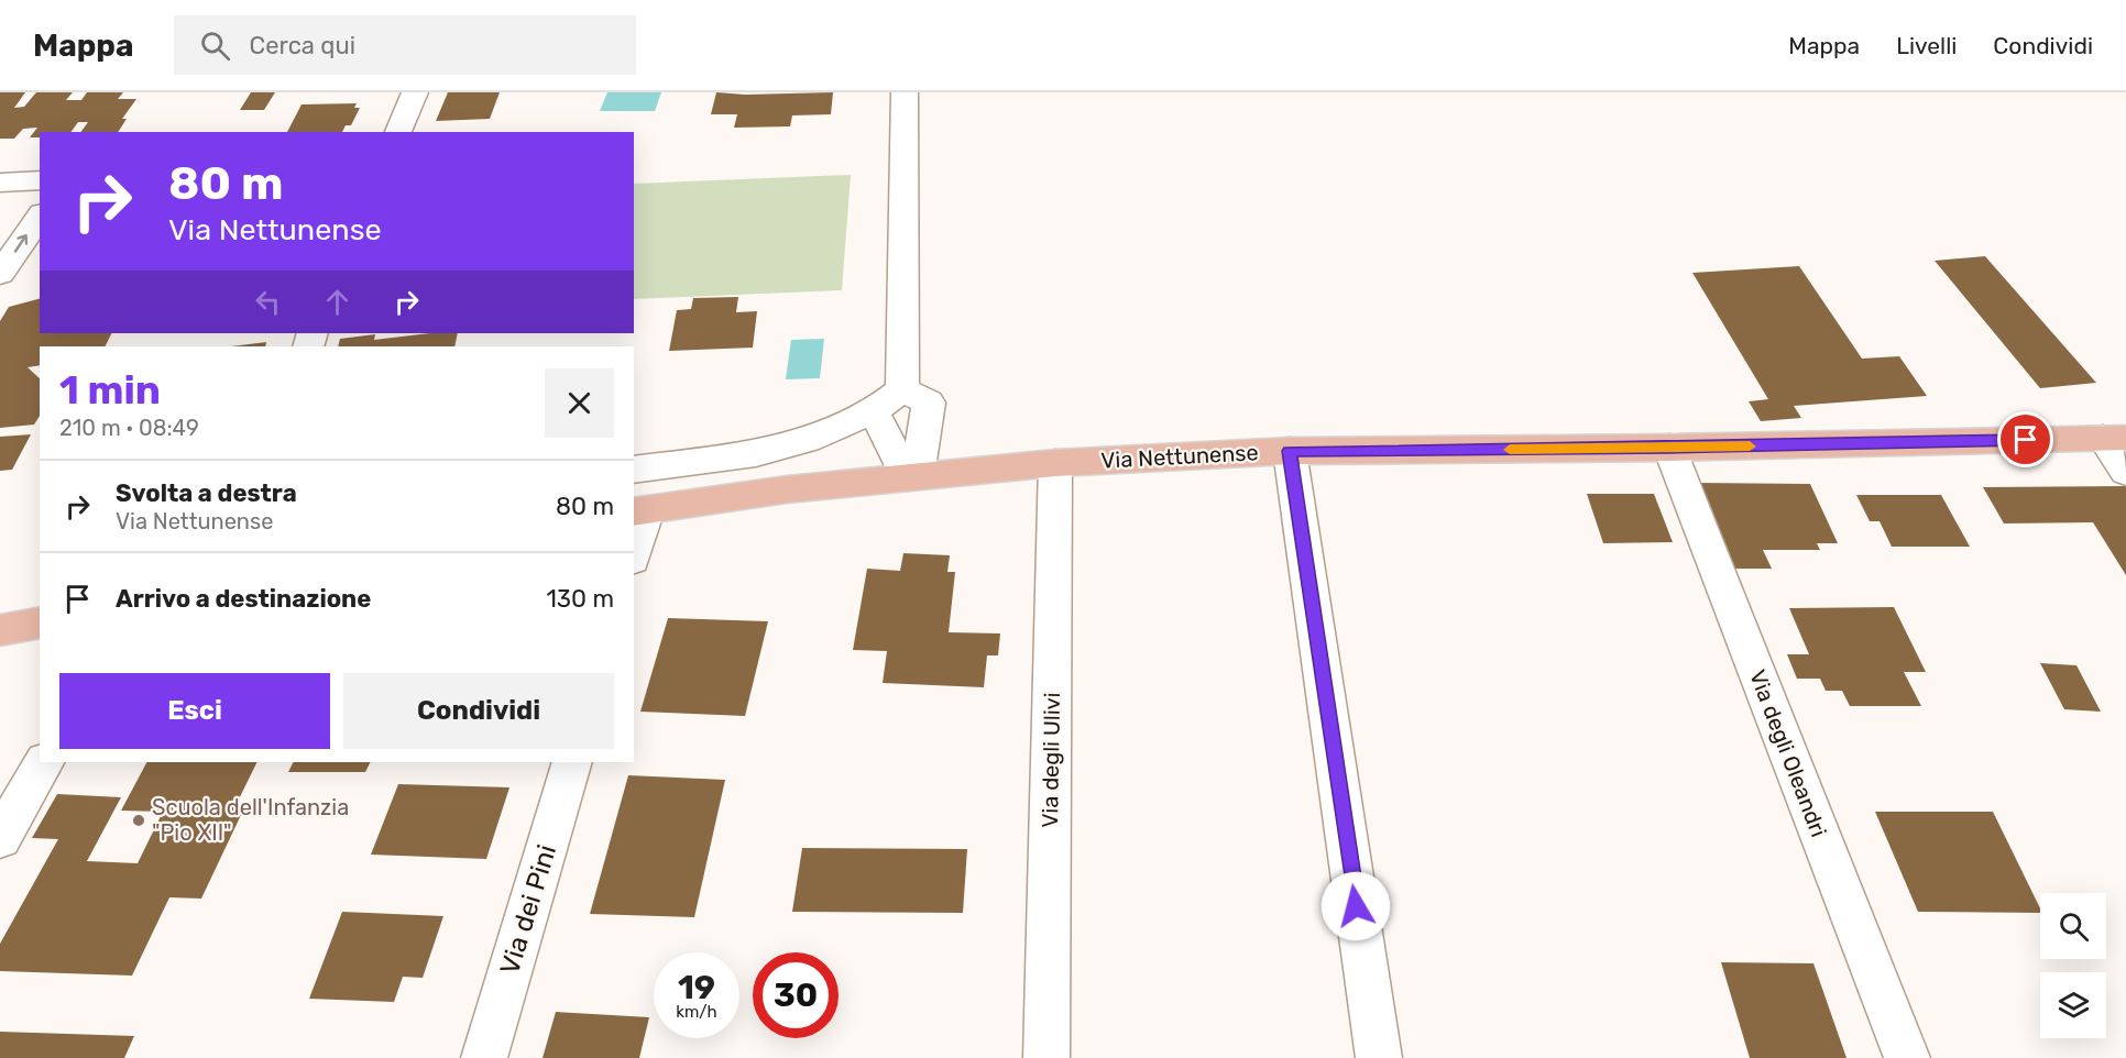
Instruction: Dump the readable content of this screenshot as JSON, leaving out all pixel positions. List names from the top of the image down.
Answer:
{
  "streets": {
    "main road": ["Via Nettunense"],
    "street": ["Via degli Oleandri", "Via degli Ulivi", "Via dei Pini"]
  },
  "crossings": [
    ["Via Nettunense", "Via degli Oleandri"],
    ["Via Nettunense", "Via degli Ulivi"]
  ],
  "places": ["Scuola dell'Infanzia \"Pio XII\""],
  "page": {
    "header": "Mappa",
    "search": "Cerca qui",
    "nav": ["Mappa", "Livelli", "Condividi"],
    "turn": ["80 m", "Via Nettunense"],
    "heading": ["1 min", "210 m · 08:49"],
    "list": [
      {
        "name": "Svolta a destra",
        "note": "Via Nettunense",
        "value": "80 m"
      },
      {
        "name": "Arrivo a destinazione",
        "value": "130 m"
      }
    ],
    "buttons": ["Esci", "Condividi"],
    "speed": "19 km/h",
    "limit": "30"
  }
}
